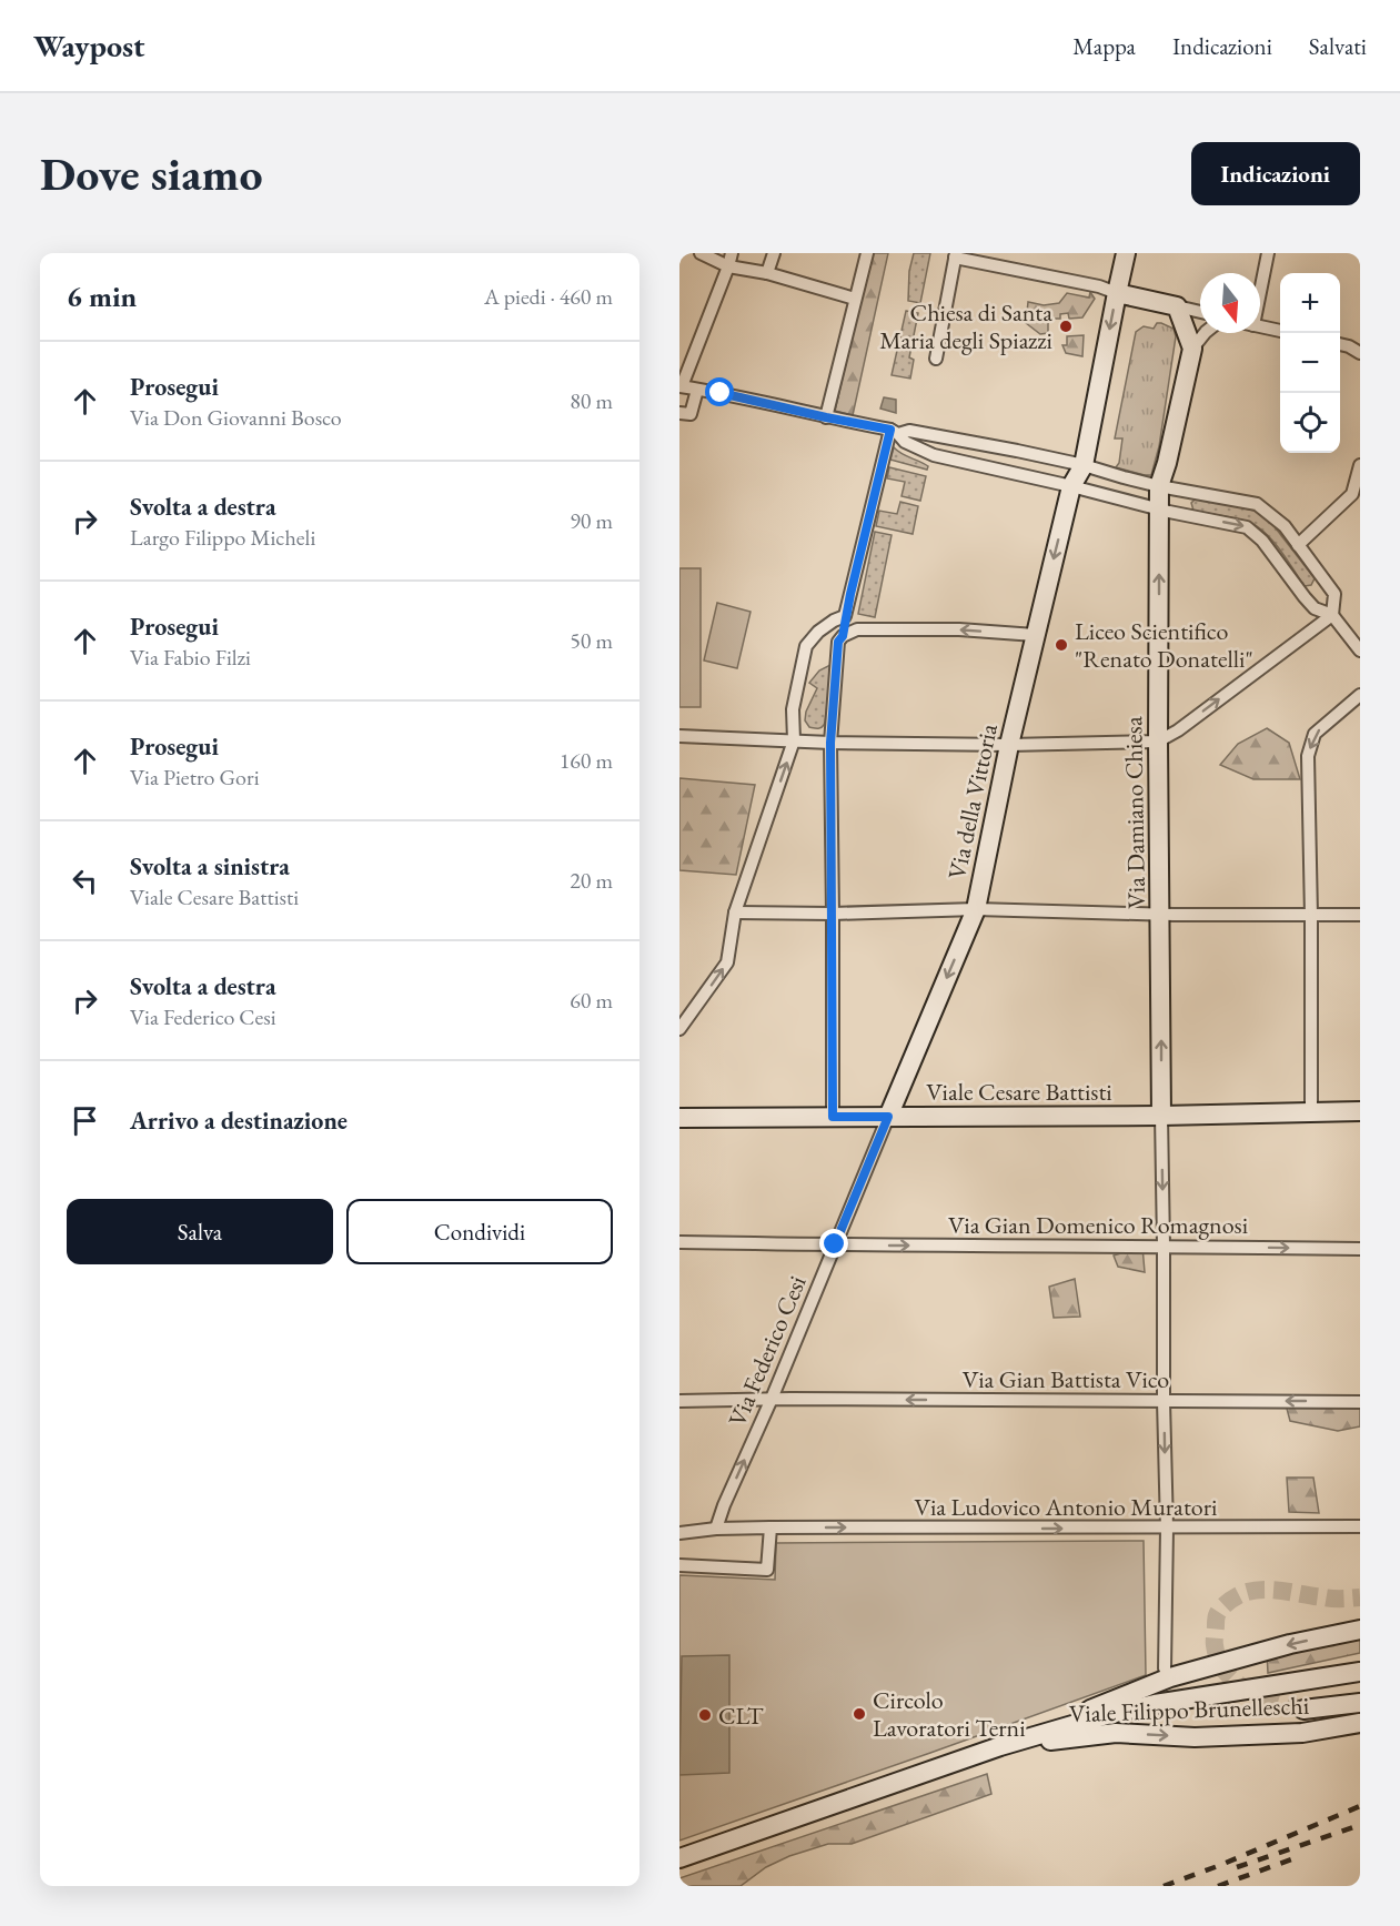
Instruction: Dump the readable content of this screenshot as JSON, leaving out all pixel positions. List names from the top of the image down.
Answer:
{
  "streets": {
    "street": [
      "Via della Vittoria",
      "Via Damiano Chiesa",
      "Viale Cesare Battisti",
      "Via Gian Domenico Romagnosi",
      "Via Federico Cesi",
      "Via Gian Battista Vico",
      "Via Ludovico Antonio Muratori",
      "Viale Filippo Brunelleschi"
    ]
  },
  "crossings": [
    ["Via della Vittoria", "Viale Cesare Battisti"],
    ["Via della Vittoria", "Via Federico Cesi"],
    ["Via Damiano Chiesa", "Viale Cesare Battisti"],
    ["Viale Cesare Battisti", "Via Federico Cesi"],
    ["Via Gian Domenico Romagnosi", "Via Federico Cesi"],
    ["Via Federico Cesi", "Via Gian Battista Vico"],
    ["Via Federico Cesi", "Via Ludovico Antonio Muratori"]
  ],
  "one_way": ["Via Gian Domenico Romagnosi", "Via Gian Battista Vico", "Via Ludovico Antonio Muratori"],
  "places": [
    "Chiesa di Santa Maria degli Spiazzi",
    "Liceo Scientifico \"Renato Donatelli\"",
    "Circolo Lavoratori Terni",
    "CLT"
  ],
  "north": "bottom",
  "page": {
    "header": "Waypost",
    "nav": ["Mappa", "Indicazioni", "Salvati"],
    "buttons": [
      "Indicazioni",
      ["Salva", "Condividi"]
    ],
    "title": "Dove siamo",
    "heading": ["6 min", "A piedi · 460 m"],
    "map_buttons": ["+", "−"],
    "list": [
      ["Prosegui", "Via Don Giovanni Bosco", "80 m"],
      ["Svolta a destra", "Largo Filippo Micheli", "90 m"],
      ["Prosegui", "Via Fabio Filzi", "50 m"],
      ["Prosegui", "Via Pietro Gori", "160 m"],
      ["Svolta a sinistra", "Viale Cesare Battisti", "20 m"],
      ["Svolta a destra", "Via Federico Cesi", "60 m"],
      "Arrivo a destinazione"
    ]
  }
}
